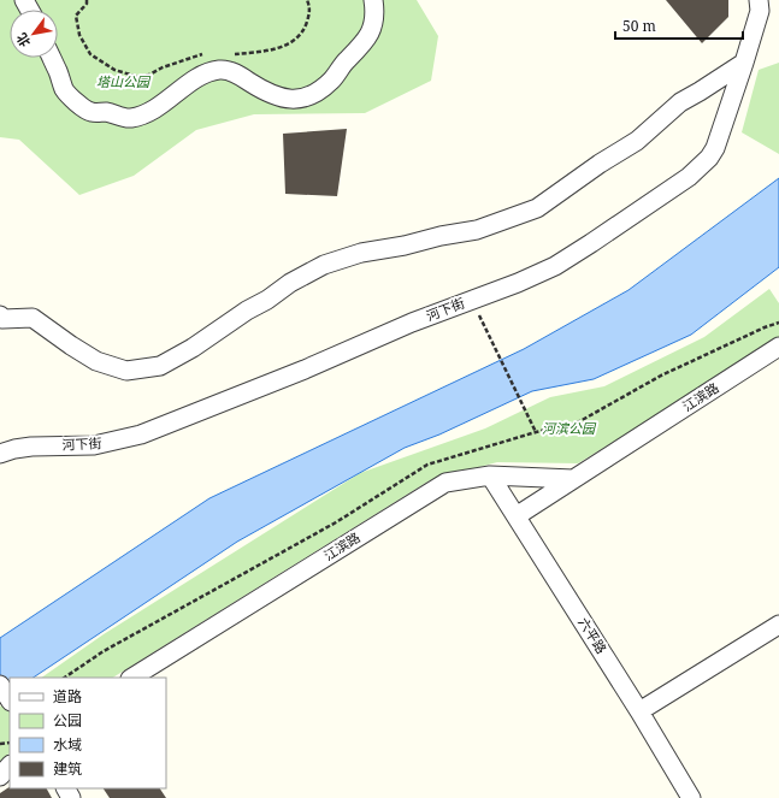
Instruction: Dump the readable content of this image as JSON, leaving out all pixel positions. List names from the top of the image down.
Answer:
{
  "streets": {
    "street": ["河下街", "江滨路", "六平路"]
  },
  "crossings": [
    ["江滨路", "六平路"]
  ],
  "parks": ["塔山公园", "河滨公园"],
  "legend": [
    "道路",
    "公园",
    "水域",
    "建筑"
  ],
  "scale_bar": "50 m",
  "north": "bottom left"
}
